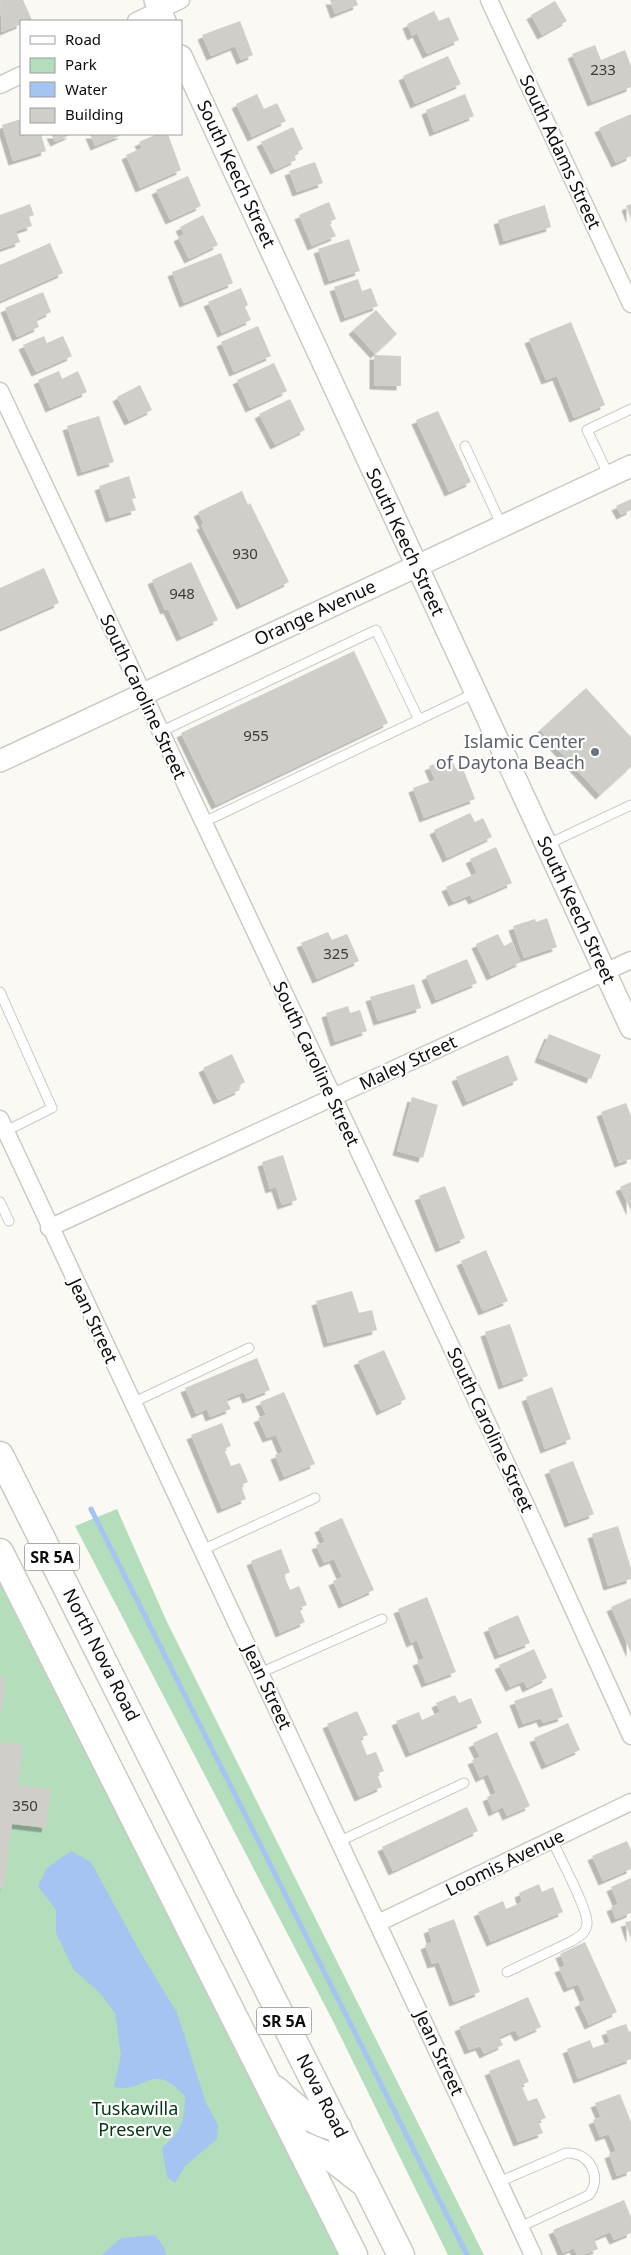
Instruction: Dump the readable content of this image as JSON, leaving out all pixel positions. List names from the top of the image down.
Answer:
{
  "streets": {
    "main road": ["SR 5A", "North Nova Road", "Nova Road"],
    "street": [
      "South Adams Street",
      "South Keech Street",
      "Orange Avenue",
      "South Caroline Street",
      "Maley Street",
      "Jean Street",
      "Loomis Avenue"
    ]
  },
  "crossings": [
    ["South Keech Street", "Orange Avenue"],
    ["South Keech Street", "Maley Street"],
    ["Orange Avenue", "South Caroline Street"],
    ["South Caroline Street", "Maley Street"],
    ["Maley Street", "Jean Street"],
    ["Jean Street", "Loomis Avenue"],
    ["North Nova Road", "Nova Road"]
  ],
  "parks": ["Tuskawilla Preserve"],
  "places": ["Islamic Center of Daytona Beach"],
  "house_numbers": [
    "233",
    "930",
    "948",
    "955",
    "325",
    "350"
  ],
  "legend": [
    "Road",
    "Park",
    "Water",
    "Building"
  ]
}
